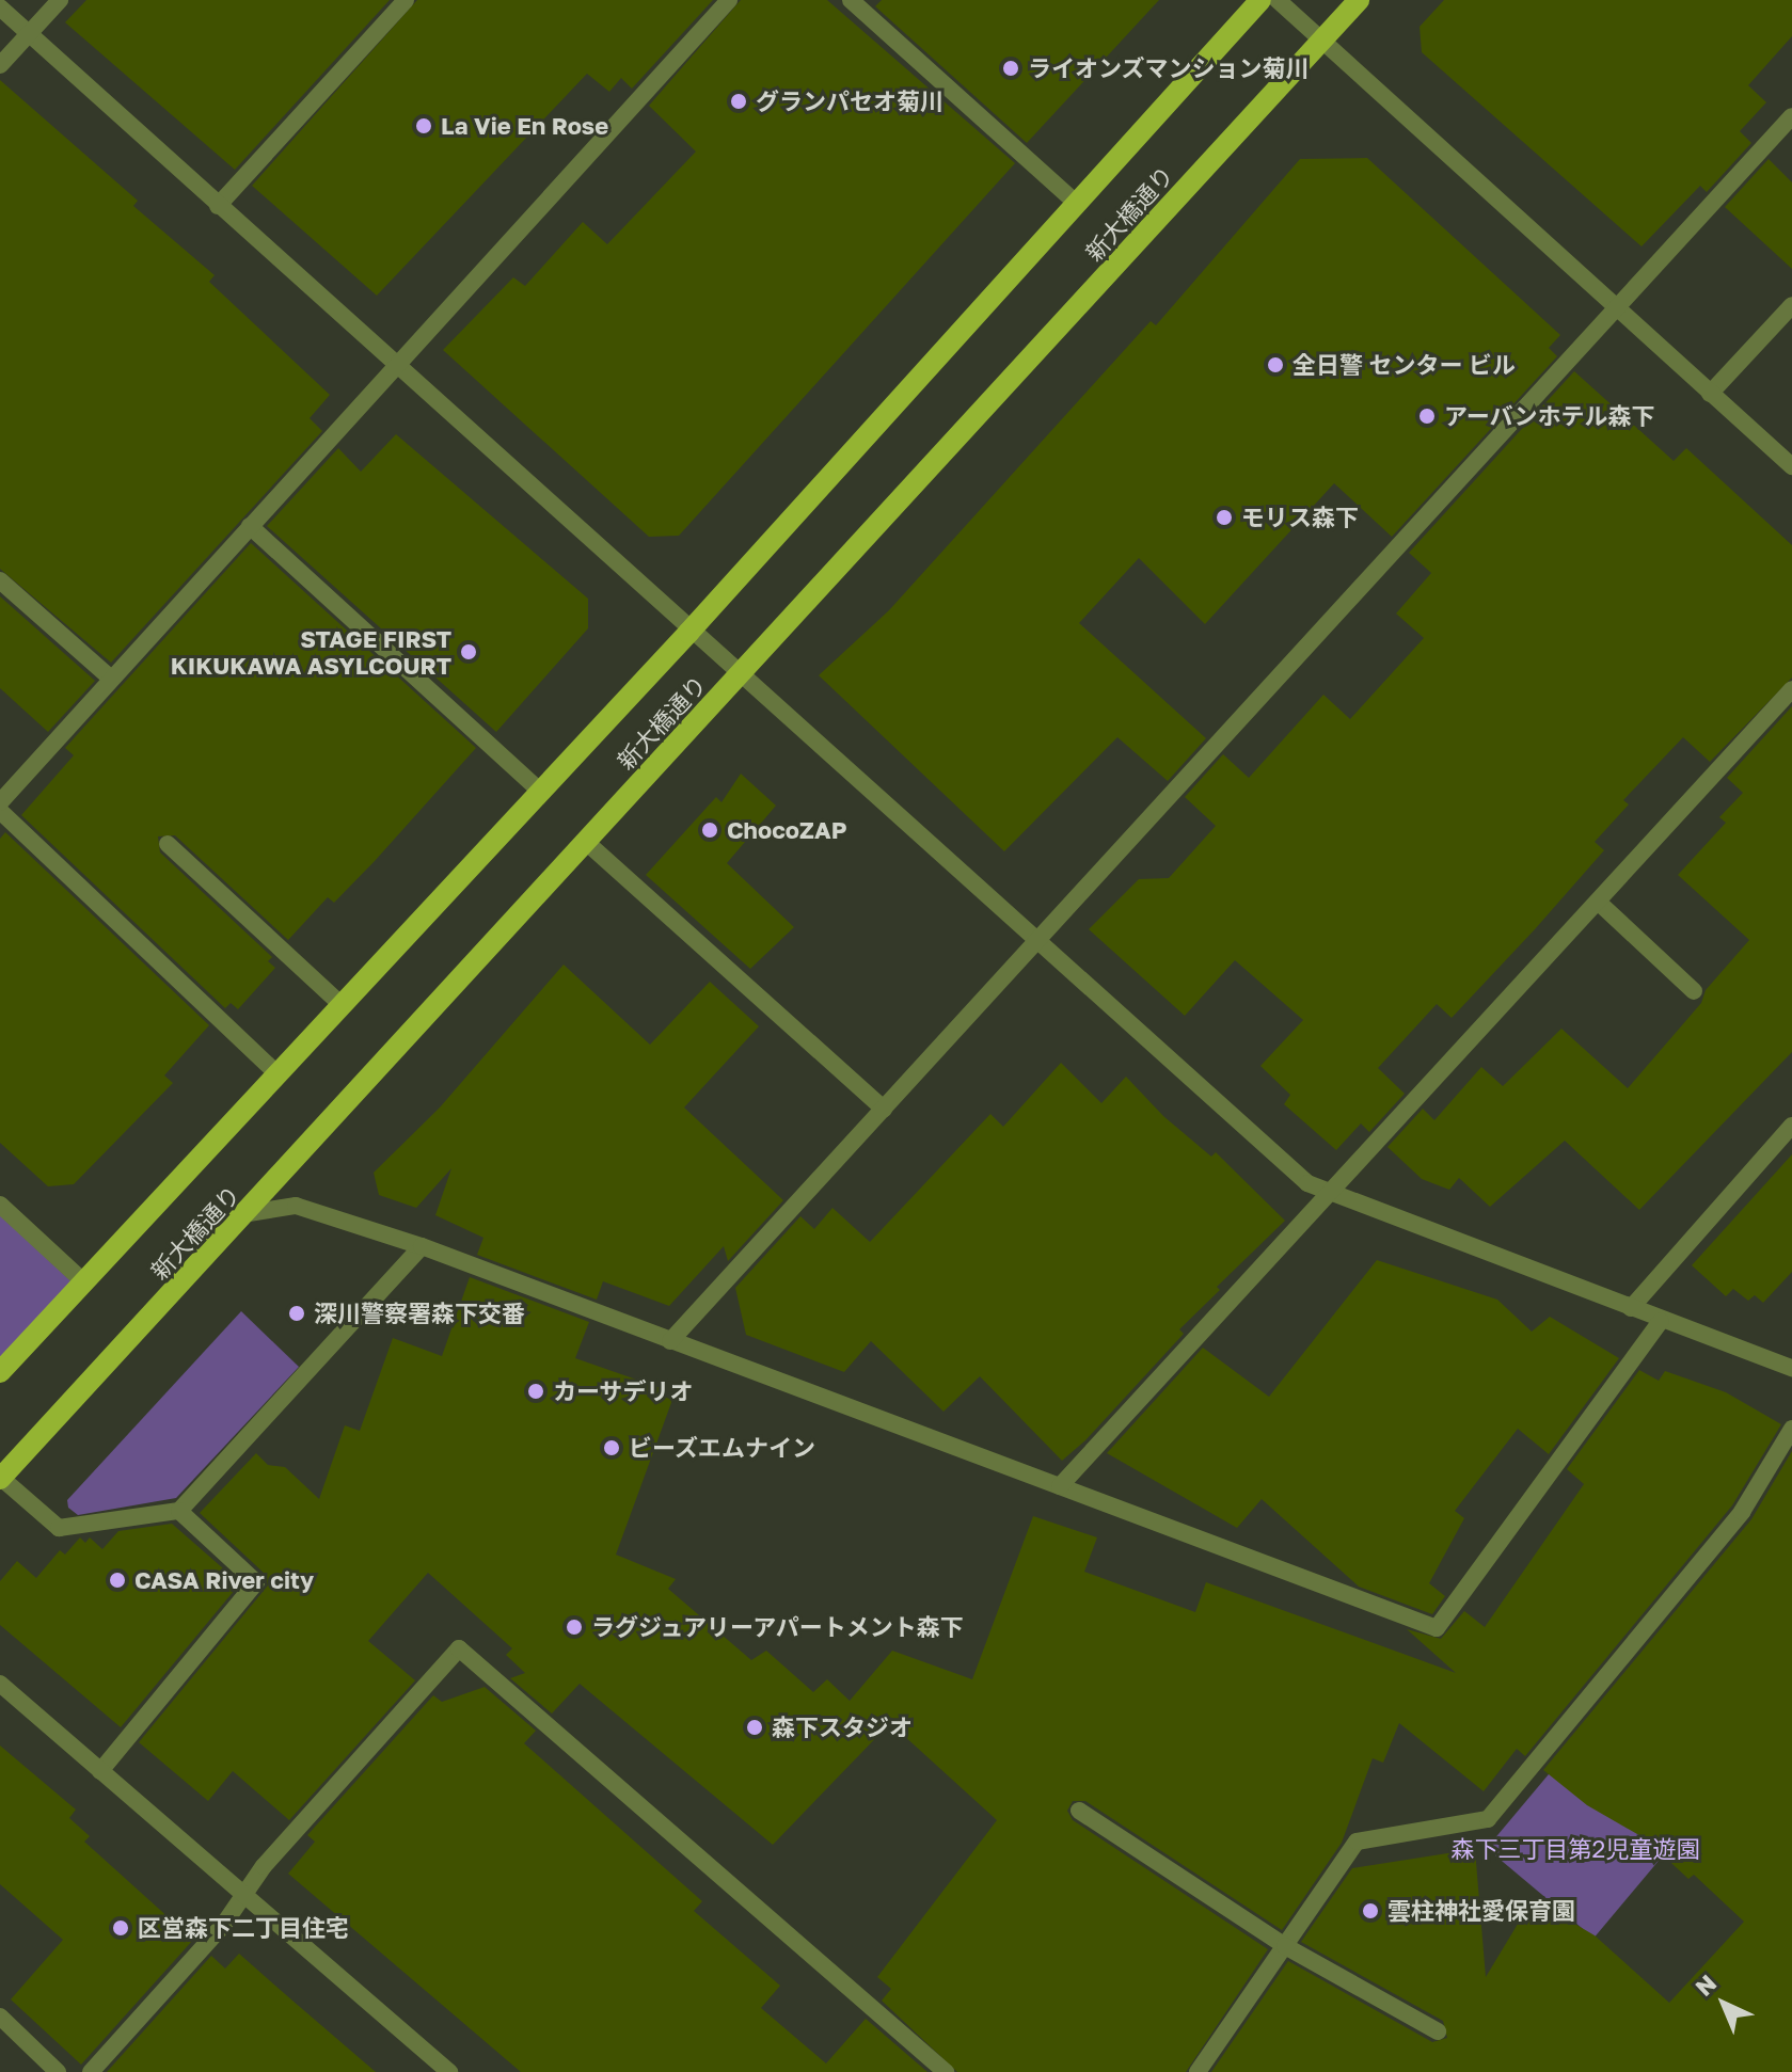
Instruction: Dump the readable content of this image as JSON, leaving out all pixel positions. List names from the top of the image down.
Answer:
{
  "streets": {
    "main road": ["新大橋通り"]
  },
  "parks": ["森下三丁目第2児童遊園"],
  "places": [
    "ライオンズマンション菊川",
    "グランパセオ菊川",
    "La Vie En Rose",
    "全日警 センター ビル",
    "アーバンホテル森下",
    "モリス森下",
    "STAGE FIRST KIKUKAWA ASYLCOURT",
    "ChocoZAP",
    "深川警察署森下交番",
    "カーサデリオ",
    "ビーズエムナイン",
    "CASA River city",
    "ラグジュアリーアパートメント森下",
    "森下スタジオ",
    "雲柱神社愛保育園",
    "区営森下二丁目住宅"
  ],
  "north": "top left"
}
